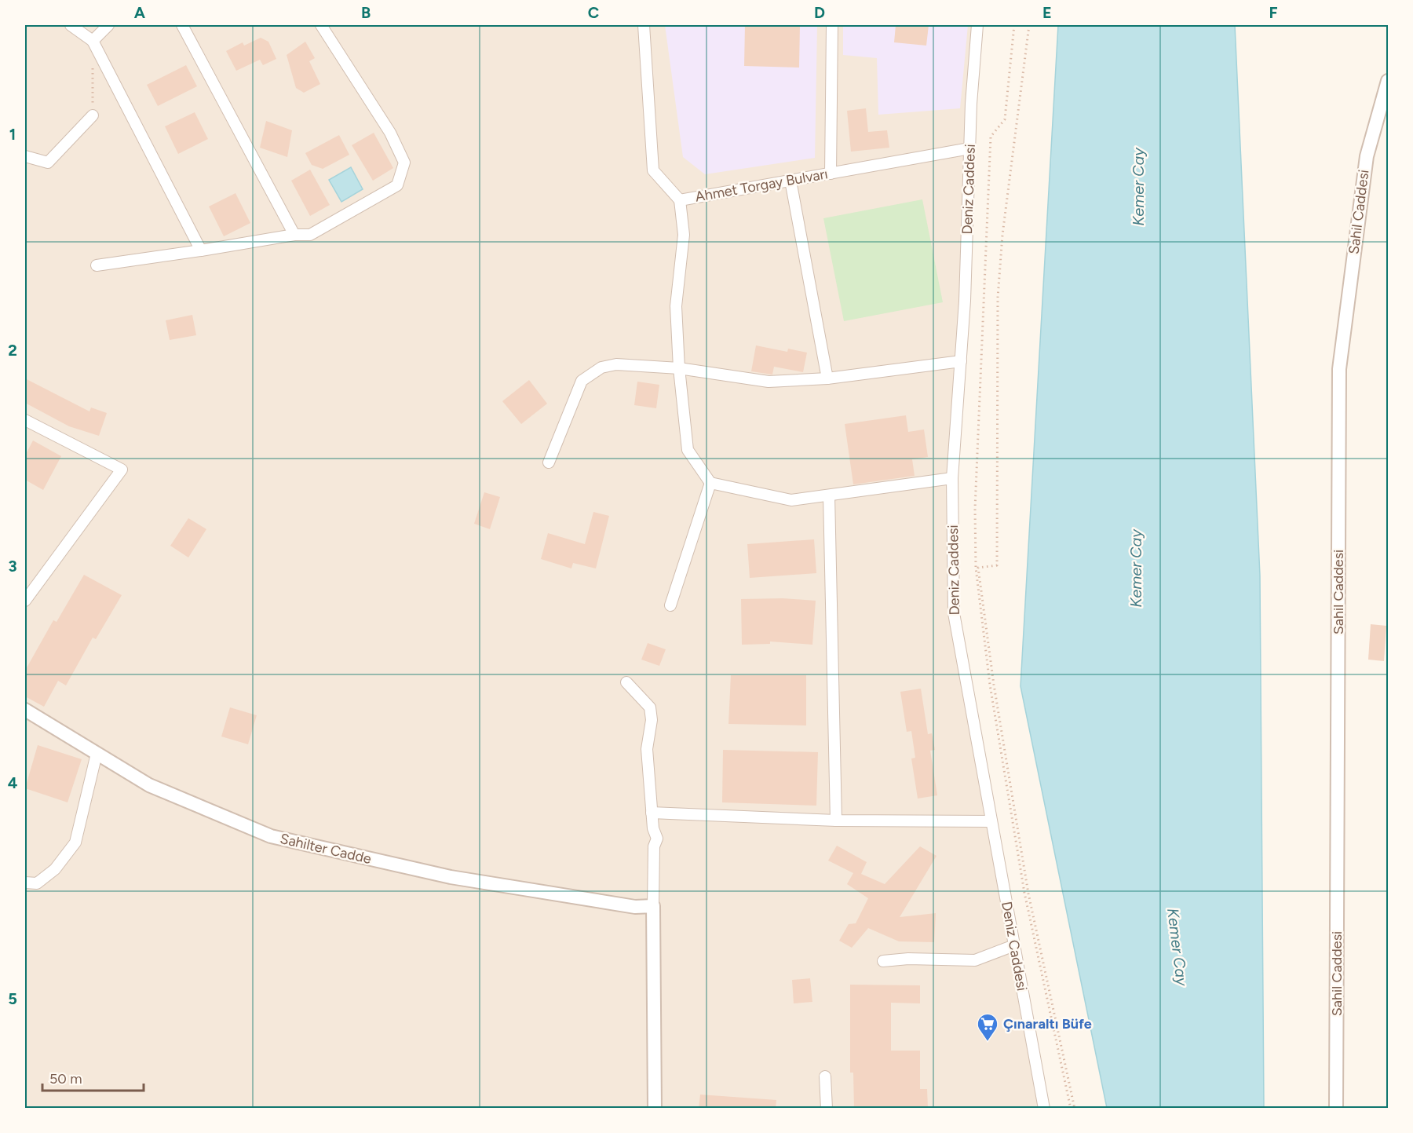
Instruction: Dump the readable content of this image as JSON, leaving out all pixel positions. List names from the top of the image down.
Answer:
{
  "streets": {
    "street": [
      "Ahmet Torgay Bulvarı",
      "Deniz Caddesi",
      "Sahil Caddesi",
      "Sahilter Cadde"
    ]
  },
  "crossings": [
    ["Ahmet Torgay Bulvarı", "Deniz Caddesi"]
  ],
  "water": ["Kemer Cay"],
  "places": {
    "supermarket": ["Çınaraltı Büfe"]
  },
  "scale_bar": "50 m",
  "grid": {
    "columns": [
      "A",
      "B",
      "C",
      "D",
      "E",
      "F"
    ],
    "rows": [
      "1",
      "2",
      "3",
      "4",
      "5"
    ]
  }
}
